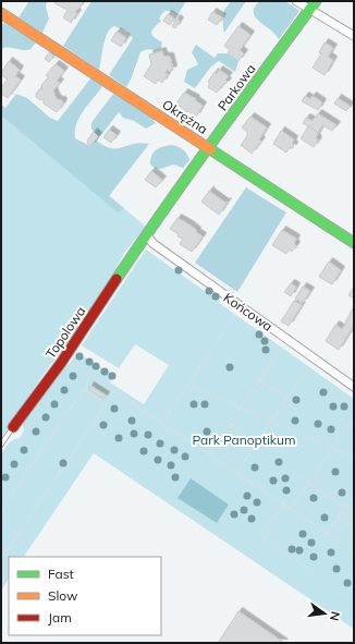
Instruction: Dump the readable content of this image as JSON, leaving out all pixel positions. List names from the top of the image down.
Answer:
{
  "streets": {
    "street": [
      "Parkowa",
      "Okrężna",
      "Końcowa",
      "Topolowa"
    ]
  },
  "crossings": [
    ["Parkowa", "Okrężna"],
    ["Parkowa", "Końcowa"],
    ["Parkowa", "Topolowa"],
    ["Końcowa", "Topolowa"]
  ],
  "parks": ["Park Panoptikum"],
  "legend": ["Fast", "Slow", "Jam"],
  "north": "right"
}
